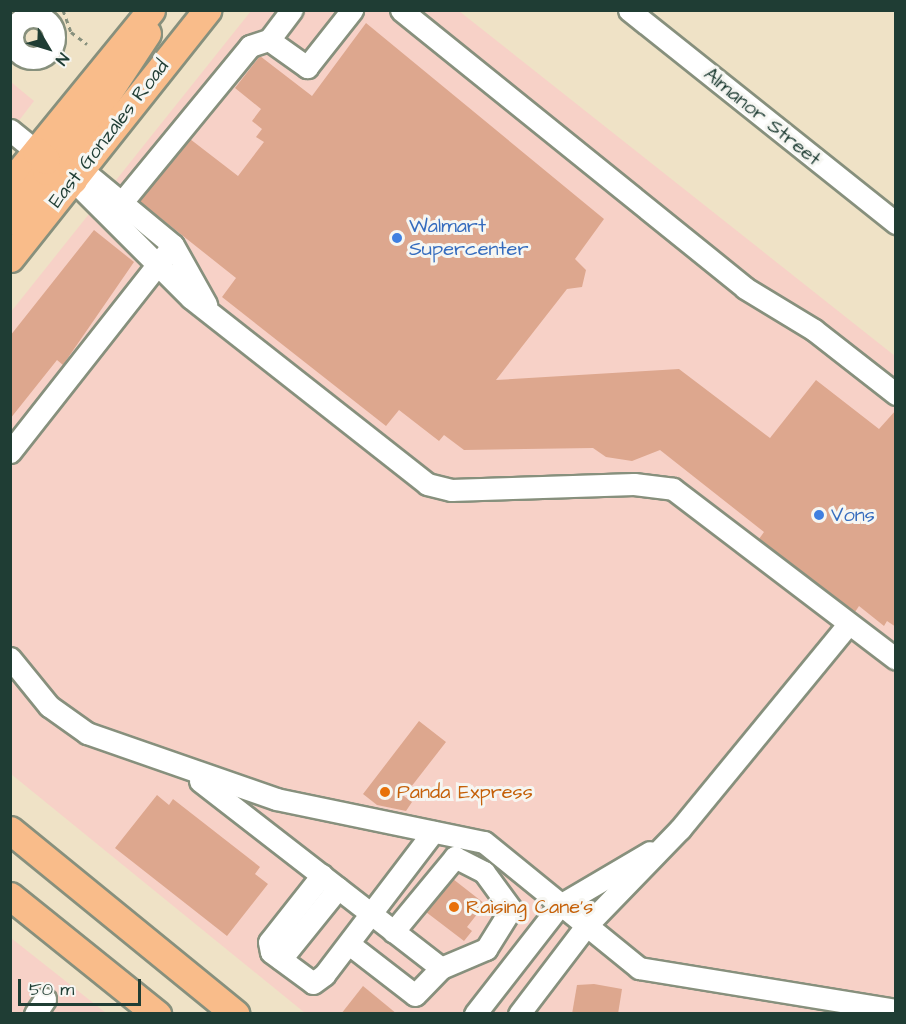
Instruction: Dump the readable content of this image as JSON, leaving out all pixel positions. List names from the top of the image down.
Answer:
{
  "streets": {
    "main road": ["East Gonzales Road"],
    "street": ["Almanor Street"]
  },
  "places": [
    "Walmart Supercenter",
    "Vons",
    "Panda Express",
    "Raising Cane's"
  ],
  "scale_bar": "50 m",
  "north": "bottom right"
}
